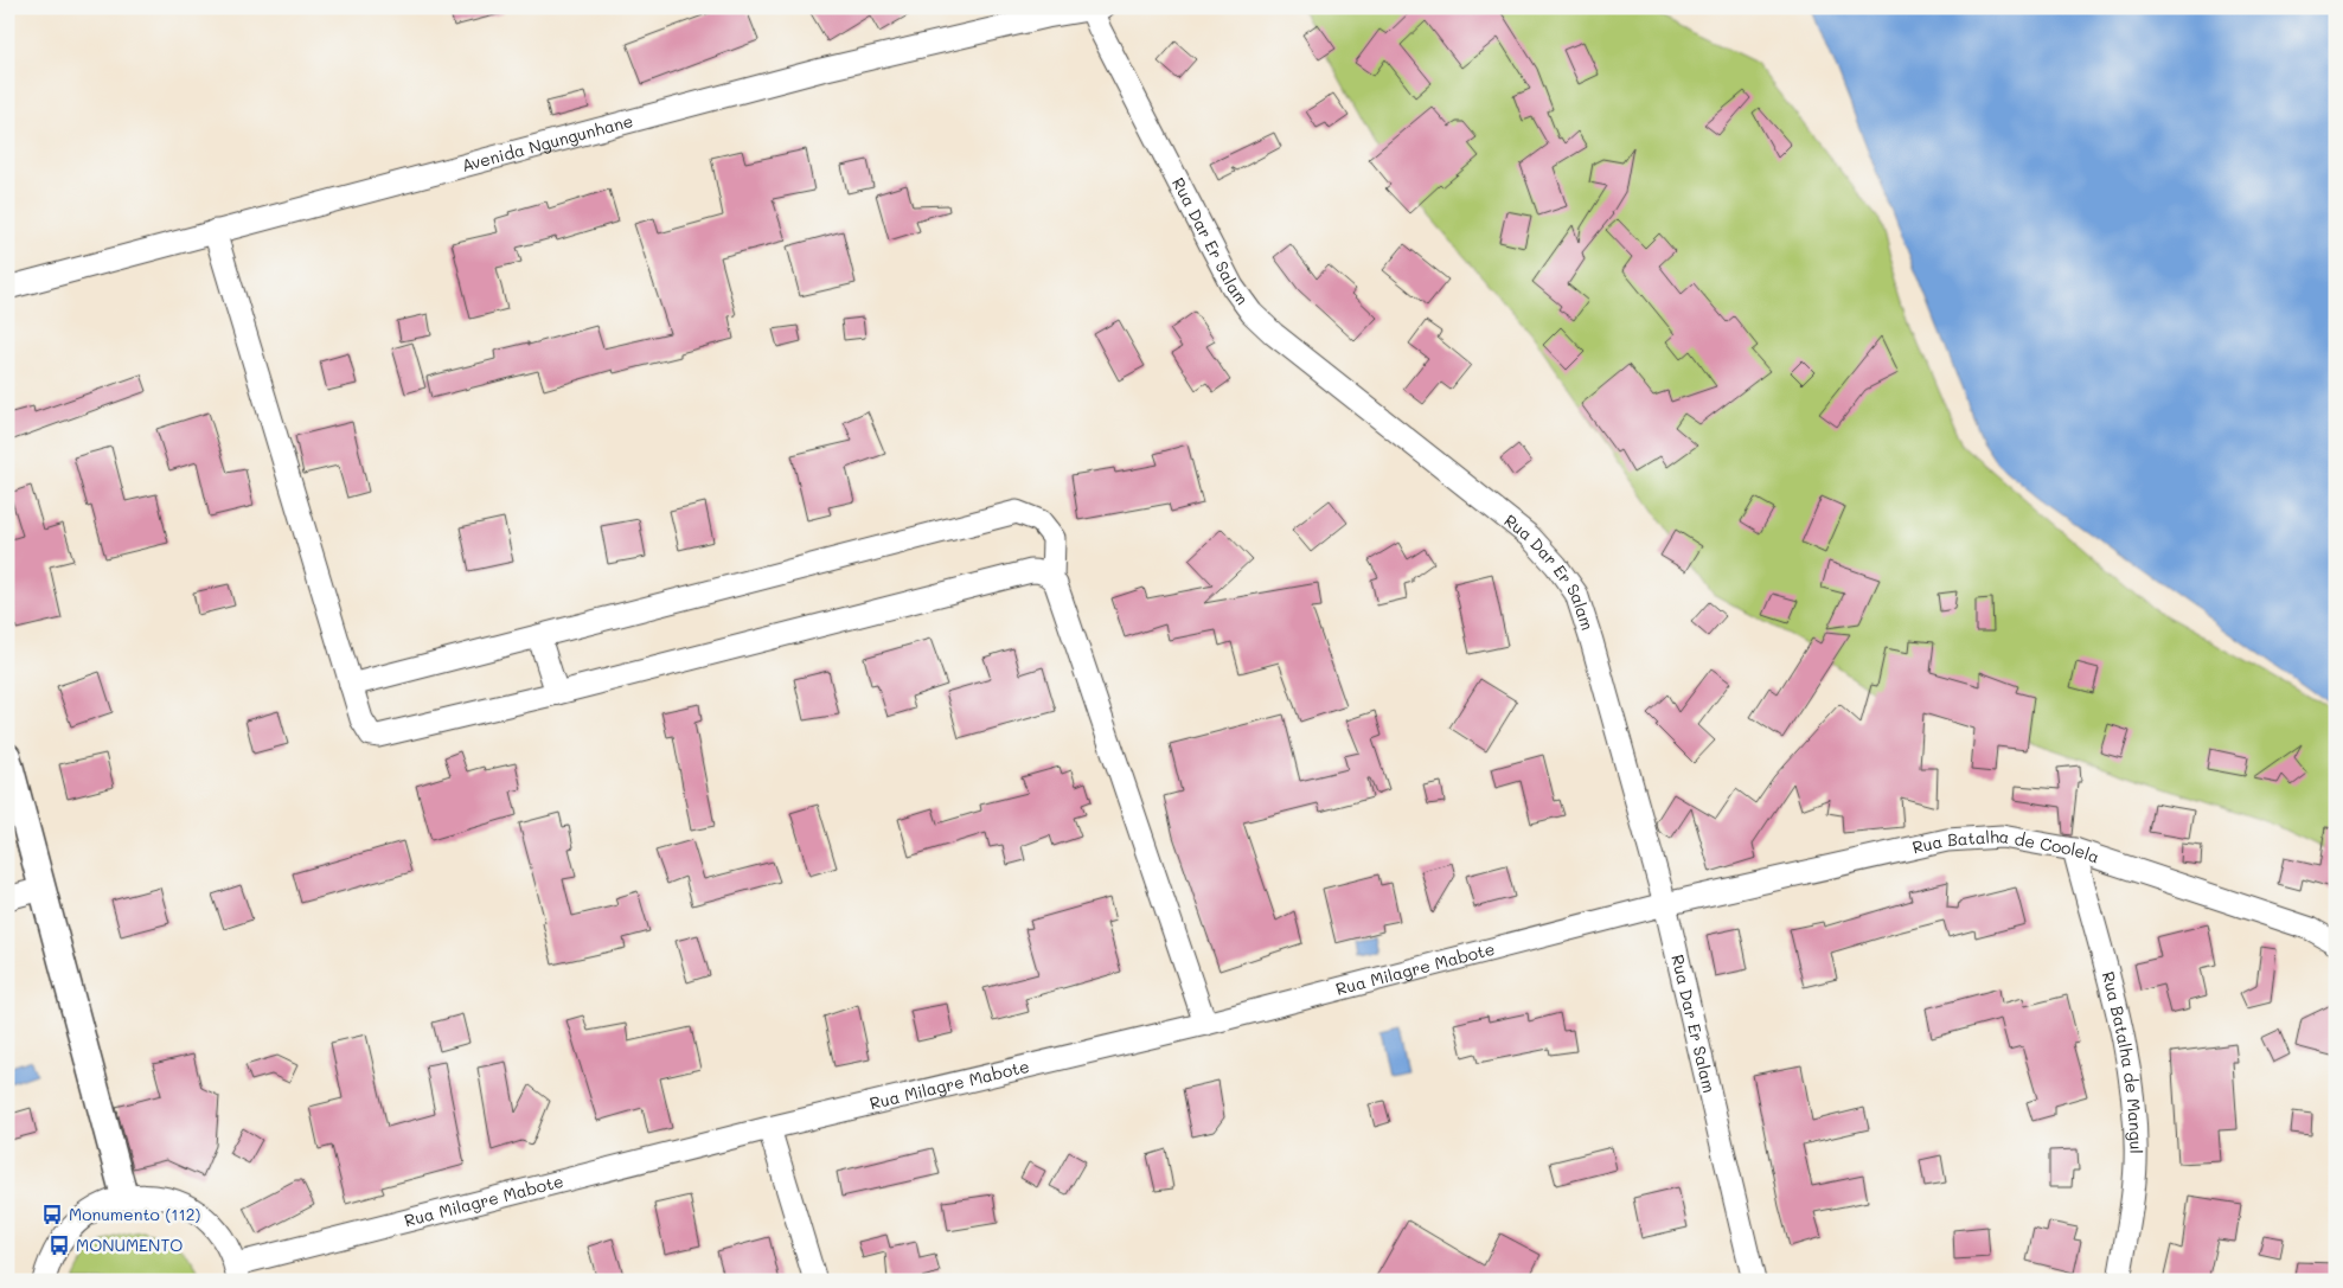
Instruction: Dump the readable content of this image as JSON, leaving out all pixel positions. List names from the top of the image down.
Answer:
{
  "streets": {
    "street": [
      "Avenida Ngungunhane",
      "Rua Dar Er Salam",
      "Rua Batalha de Coolela",
      "Rua Milagre Mabote",
      "Rua Batalha de Mangul"
    ]
  },
  "crossings": [
    ["Avenida Ngungunhane", "Rua Dar Er Salam"],
    ["Rua Dar Er Salam", "Rua Batalha de Coolela"],
    ["Rua Dar Er Salam", "Rua Milagre Mabote"],
    ["Rua Batalha de Coolela", "Rua Milagre Mabote"],
    ["Rua Batalha de Coolela", "Rua Batalha de Mangul"]
  ],
  "places": {
    "bus stop": ["Monumento (112)", "MONUMENTO"]
  }
}
